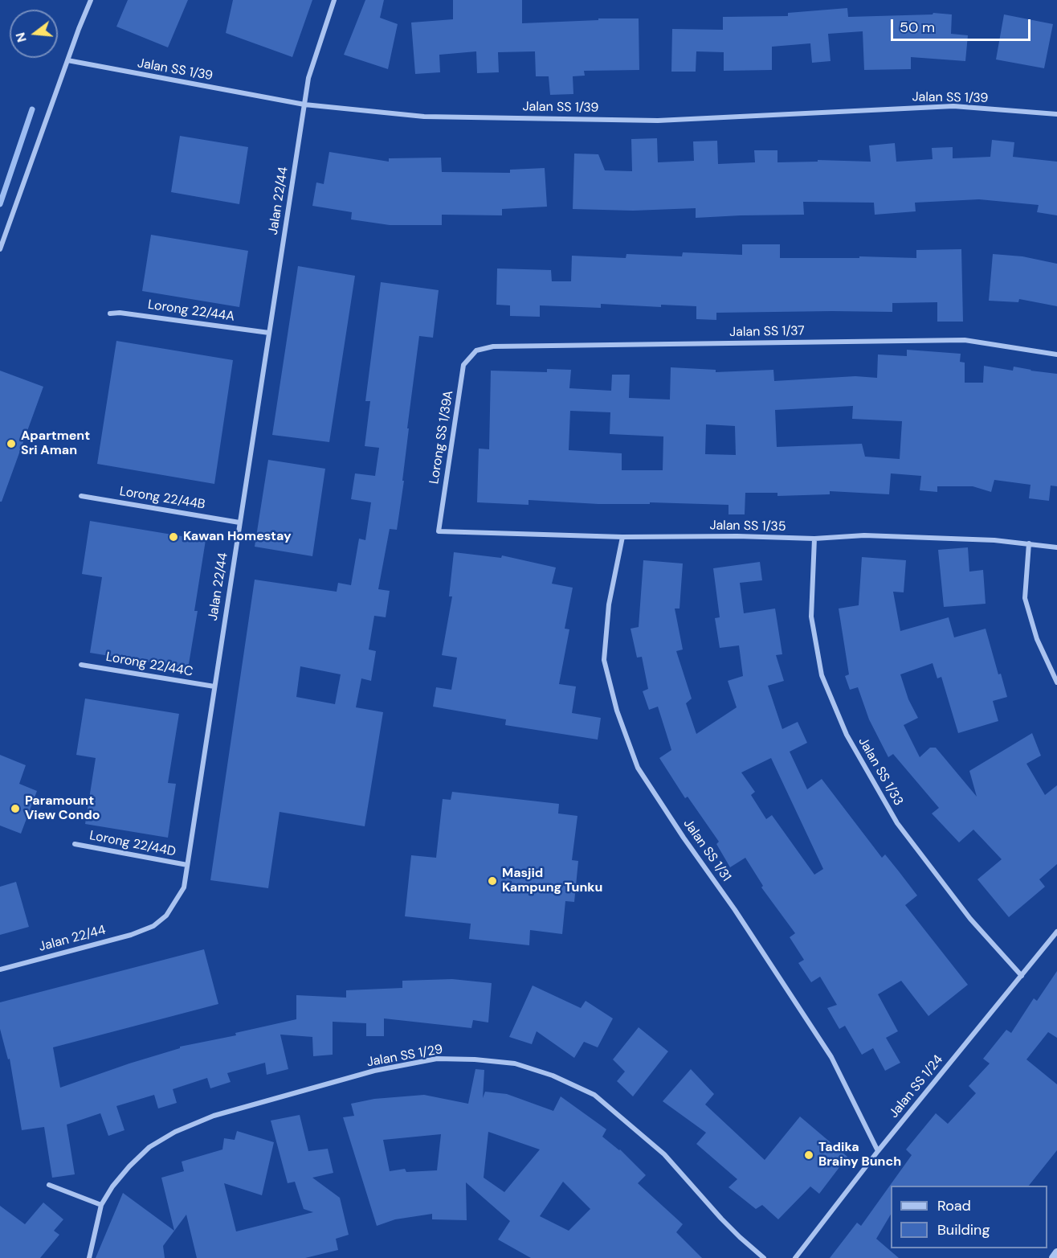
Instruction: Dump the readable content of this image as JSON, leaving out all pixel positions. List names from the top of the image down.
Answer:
{
  "streets": {
    "street": [
      "Jalan SS 1/39",
      "Jalan 22/44",
      "Lorong 22/44A",
      "Jalan SS 1/37",
      "Lorong SS 1/39A",
      "Lorong 22/44B",
      "Jalan SS 1/35",
      "Lorong 22/44C",
      "Jalan SS 1/33",
      "Lorong 22/44D",
      "Jalan SS 1/31",
      "Jalan SS 1/29",
      "Jalan SS 1/24"
    ]
  },
  "crossings": [
    ["Jalan SS 1/39", "Jalan 22/44"],
    ["Jalan 22/44", "Lorong 22/44A"],
    ["Jalan 22/44", "Lorong 22/44B"],
    ["Jalan 22/44", "Lorong 22/44C"],
    ["Jalan 22/44", "Lorong 22/44D"],
    ["Jalan SS 1/37", "Lorong SS 1/39A"],
    ["Lorong SS 1/39A", "Jalan SS 1/35"],
    ["Jalan SS 1/35", "Jalan SS 1/33"],
    ["Jalan SS 1/35", "Jalan SS 1/31"],
    ["Jalan SS 1/33", "Jalan SS 1/24"],
    ["Jalan SS 1/31", "Jalan SS 1/24"]
  ],
  "places": [
    "Apartment Sri Aman",
    "Kawan Homestay",
    "Paramount View Condo",
    "Masjid Kampung Tunku",
    "Tadika Brainy Bunch"
  ],
  "legend": ["Road", "Building"],
  "scale_bar": "50 m",
  "north": "left"
}
